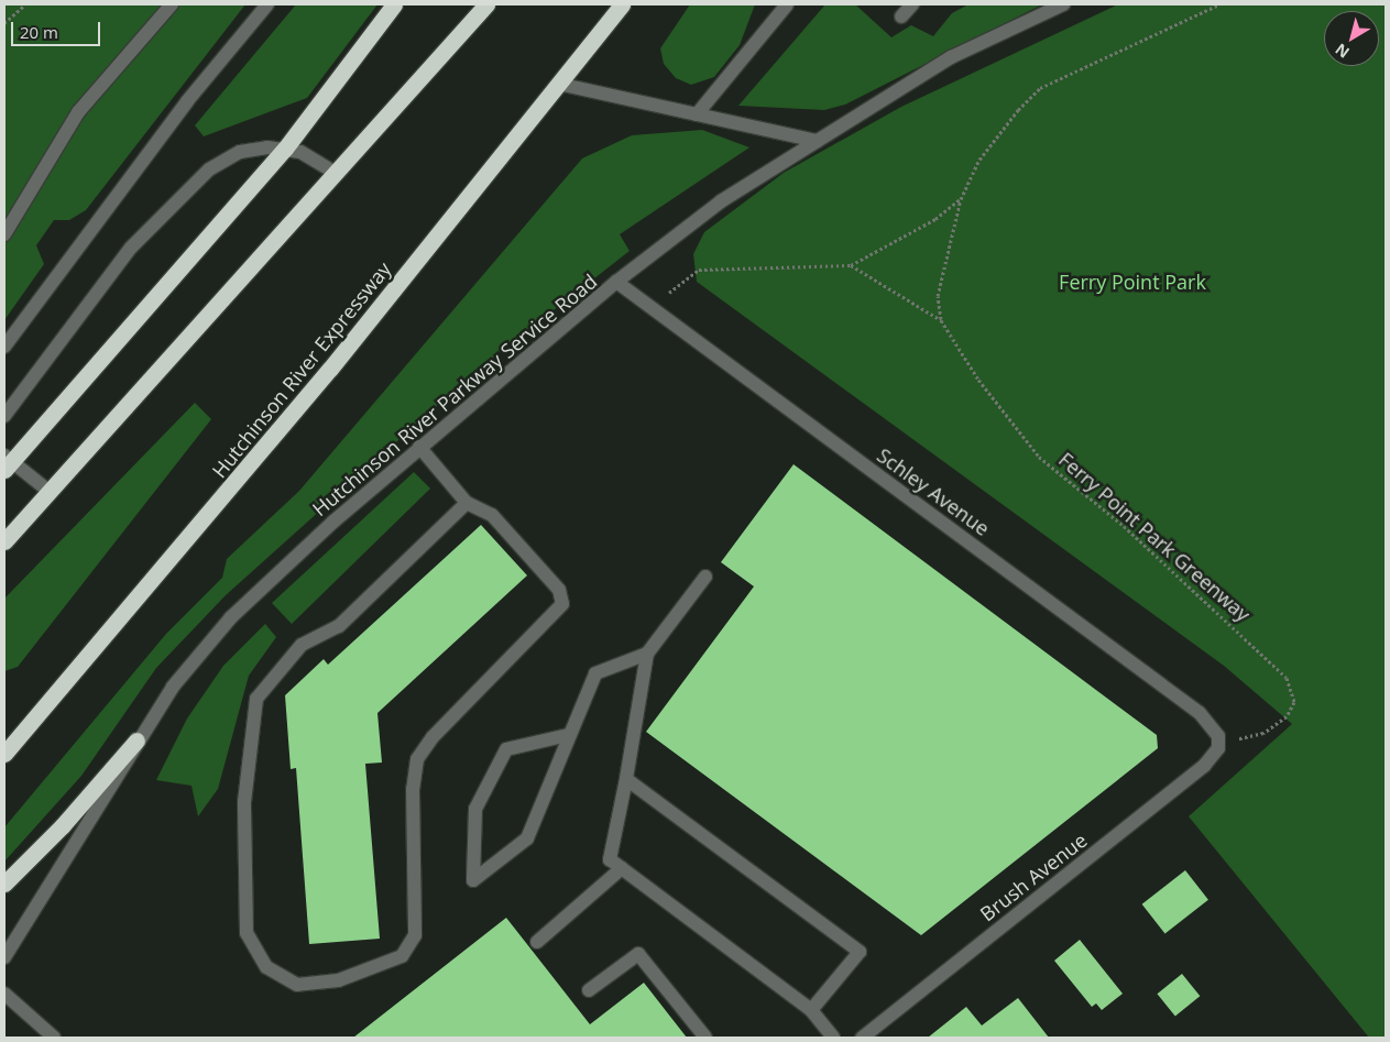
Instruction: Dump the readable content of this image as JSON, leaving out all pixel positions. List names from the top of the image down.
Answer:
{
  "streets": {
    "highway": ["Hutchinson River Expressway"],
    "street": ["Hutchinson River Parkway Service Road", "Schley Avenue", "Brush Avenue"],
    "path": ["Ferry Point Park Greenway"]
  },
  "crossings": [
    ["Hutchinson River Parkway Service Road", "Schley Avenue"],
    ["Schley Avenue", "Ferry Point Park Greenway"],
    ["Schley Avenue", "Brush Avenue"],
    ["Ferry Point Park Greenway", "Brush Avenue"]
  ],
  "parks": ["Ferry Point Park"],
  "scale_bar": "20 m",
  "north": "bottom left"
}
